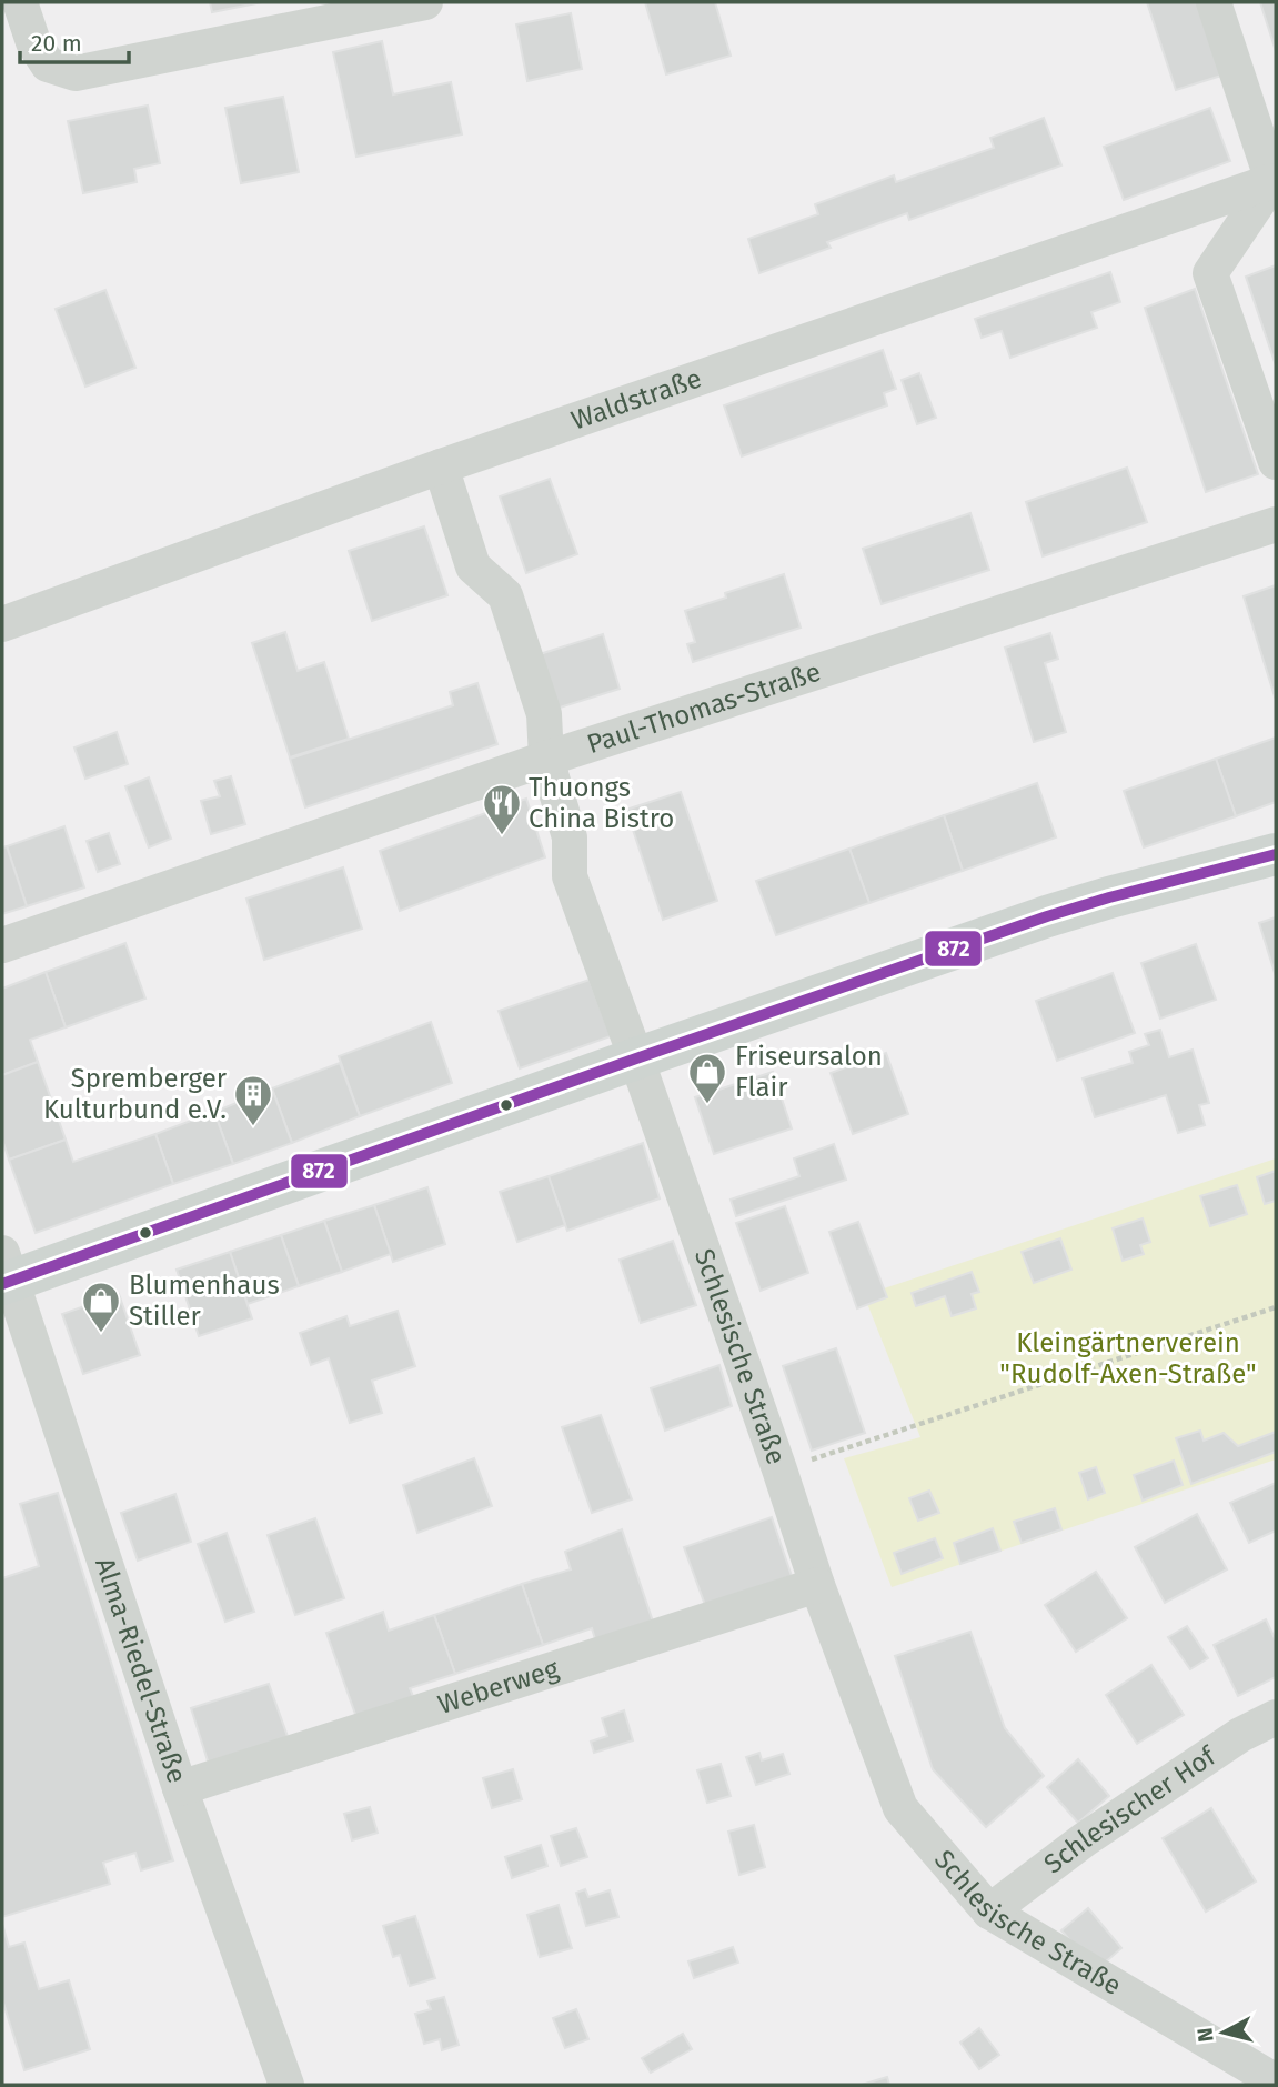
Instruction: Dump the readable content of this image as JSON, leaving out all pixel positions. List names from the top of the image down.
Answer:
{
  "streets": {
    "street": [
      "Waldstraße",
      "Paul-Thomas-Straße",
      "Schlesische Straße",
      "Alma-Riedel-Straße",
      "Weberweg",
      "Schlesischer Hof"
    ]
  },
  "crossings": [
    ["Waldstraße", "Schlesische Straße"],
    ["Paul-Thomas-Straße", "Schlesische Straße"],
    ["Schlesische Straße", "Weberweg"],
    ["Schlesische Straße", "Schlesischer Hof"],
    ["Alma-Riedel-Straße", "Weberweg"]
  ],
  "parks": ["Kleingärtnerverein \"Rudolf-Axen-Straße\""],
  "places": {
    "restaurant": ["Thuongs China Bistro"],
    "shop": ["Friseursalon Flair", "Blumenhaus Stiller"],
    "building": ["Spremberger Kulturbund e.V."]
  },
  "lines": ["transit line 872"],
  "scale_bar": "20 m",
  "north": "left"
}
